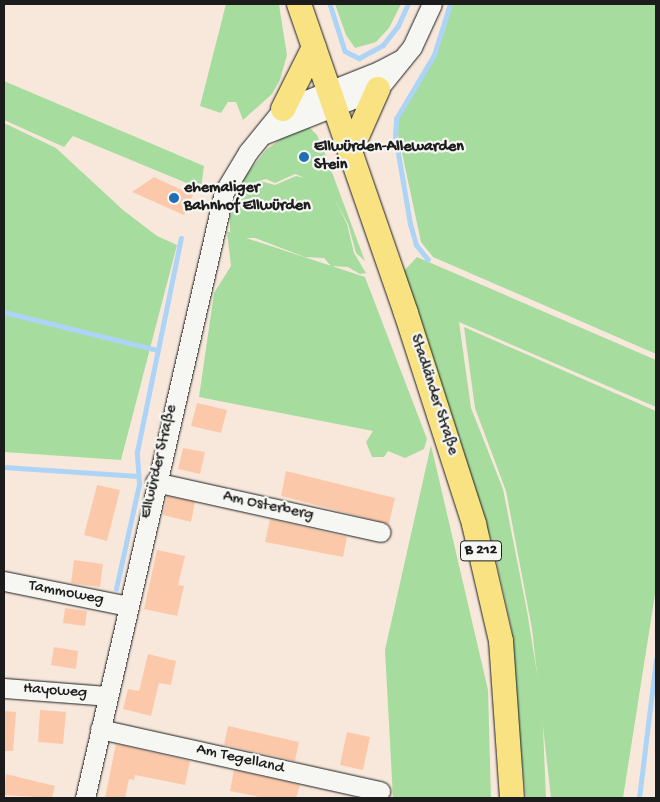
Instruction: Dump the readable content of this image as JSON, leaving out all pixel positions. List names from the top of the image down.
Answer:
{
  "streets": {
    "main road": ["Stadländer Straße", "B 212"],
    "street": [
      "Ellwürder Straße",
      "Am Osterberg",
      "Tammoweg",
      "Hayoweg",
      "Am Tegelland"
    ]
  },
  "crossings": [
    ["Stadländer Straße", "Ellwürder Straße"],
    ["Ellwürder Straße", "Am Osterberg"],
    ["Ellwürder Straße", "Tammoweg"],
    ["Ellwürder Straße", "Hayoweg"],
    ["Ellwürder Straße", "Am Tegelland"]
  ],
  "places": ["Ellwürden-Allewarden Stein", "ehemaliger Bahnhof Ellwürden"]
}
